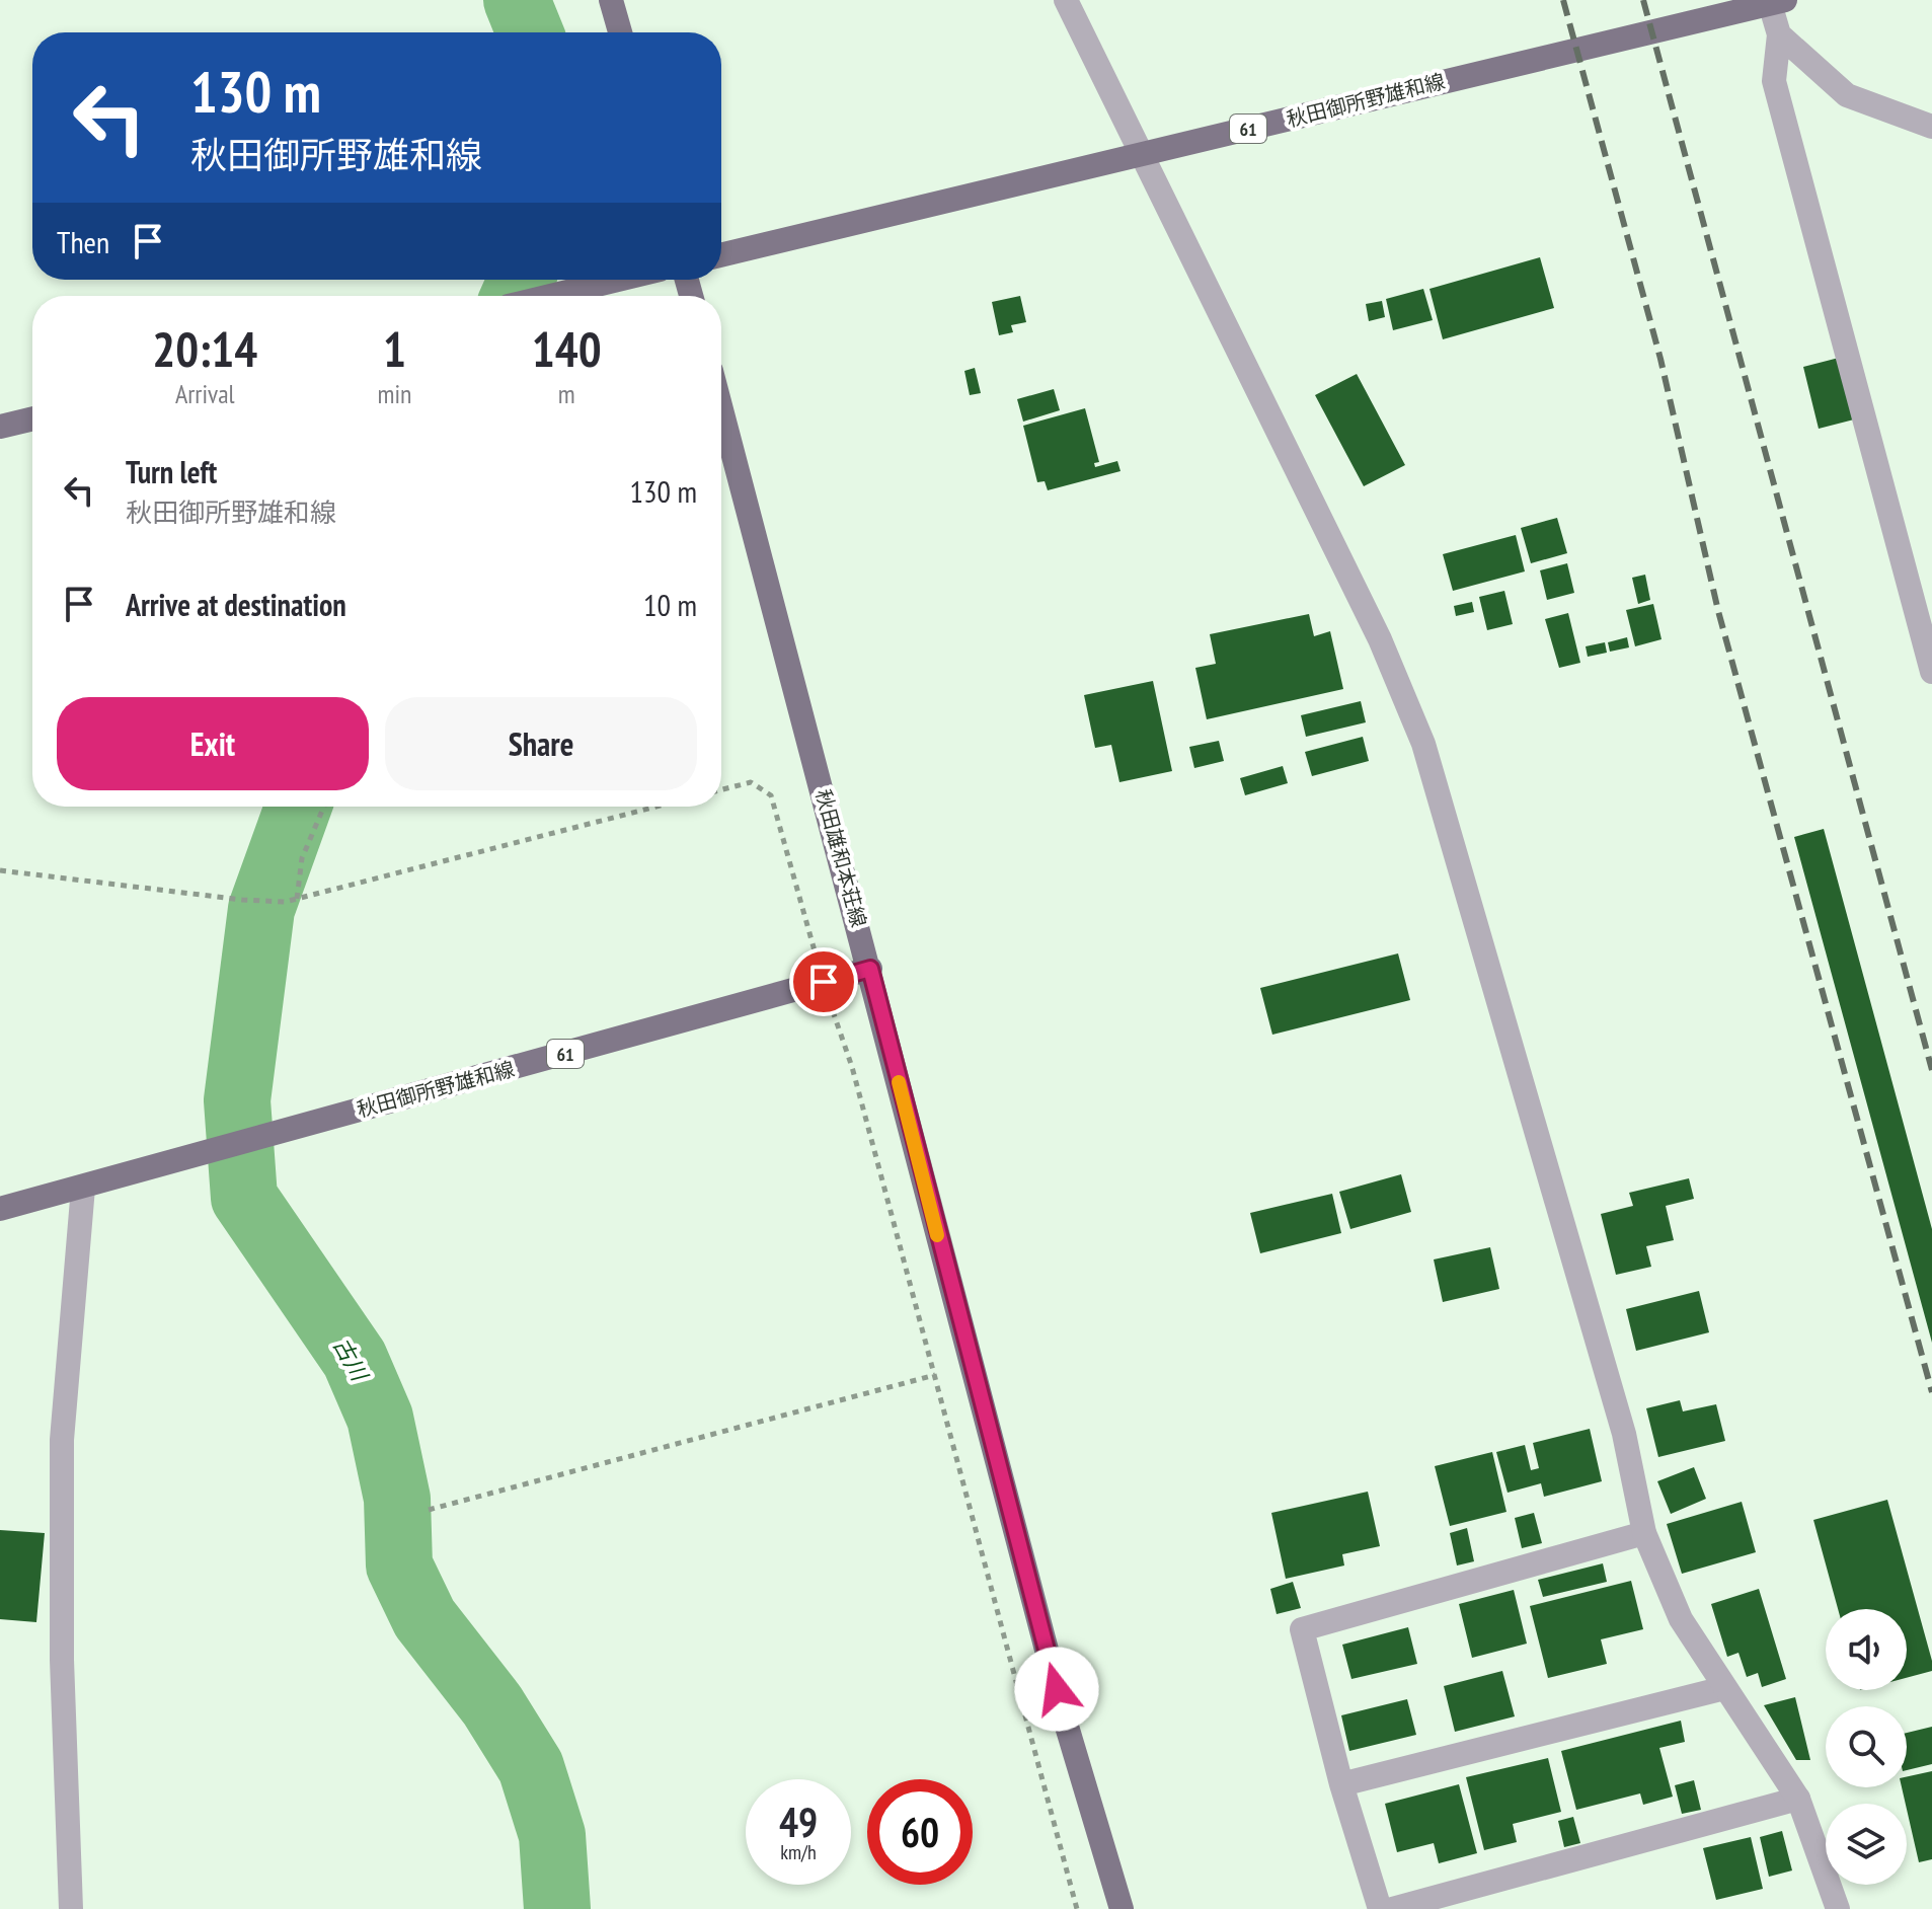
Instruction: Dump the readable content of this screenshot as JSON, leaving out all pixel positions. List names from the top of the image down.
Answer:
{
  "streets": {
    "main road": ["秋田御所野雄和線", "61", "秋田雄和本荘線"]
  },
  "crossings": [
    ["秋田御所野雄和線", "秋田雄和本荘線"]
  ],
  "water": ["古川"],
  "page": {
    "turn": ["130 m", "秋田御所野雄和線"],
    "then": "Then",
    "eta": [
      "20:14",
      "Arrival",
      "1",
      "min",
      "140",
      "m"
    ],
    "list": [
      {
        "name": "Turn left",
        "note": "秋田御所野雄和線",
        "value": "130 m"
      },
      {
        "name": "Arrive at destination",
        "value": "10 m"
      }
    ],
    "buttons": ["Exit", "Share"],
    "speed": "49 km/h",
    "limit": "60"
  }
}
